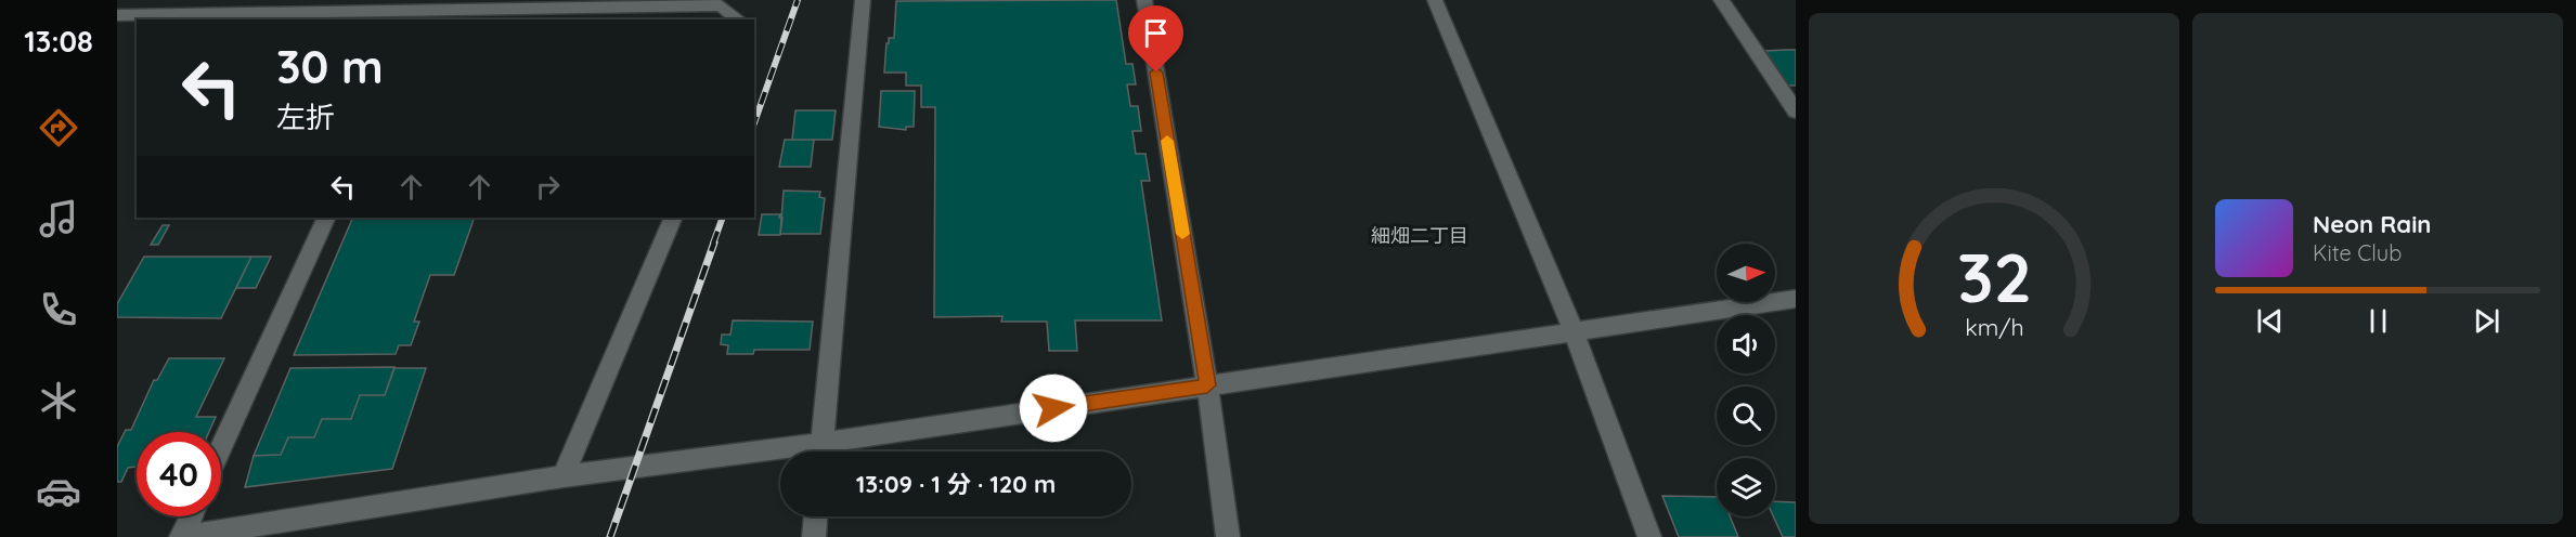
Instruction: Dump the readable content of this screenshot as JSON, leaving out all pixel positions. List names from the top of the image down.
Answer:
{
  "districts": ["細畑二丁目"],
  "north": "right",
  "page": {
    "tabs": "13:08",
    "turn": ["30 m", "左折"],
    "song": ["Neon Rain", "Kite Club"],
    "limit": "40",
    "trip": "13:09 · 1 分 · 120 m",
    "gauge": ["32", "km/h"]
  }
}
